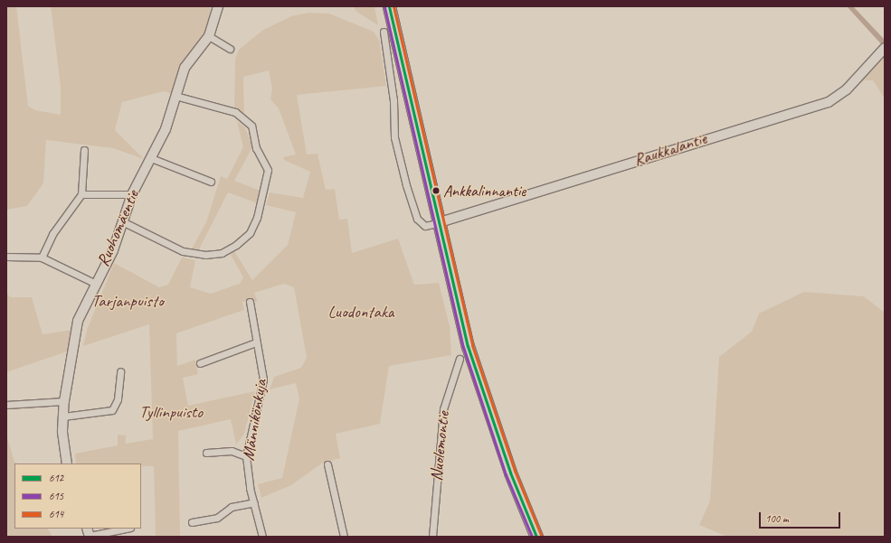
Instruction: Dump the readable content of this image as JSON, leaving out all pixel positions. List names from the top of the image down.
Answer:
{
  "streets": {
    "street": [
      "Raukkalantie",
      "Ruohomäentie",
      "Männikönkuja",
      "Nuolemontie"
    ]
  },
  "parks": ["Tarjanpuisto", "Luodontaka", "Tyllinpuisto"],
  "places": ["Ankkalinnantie"],
  "lines": ["transit line 612", "transit line 614", "transit line 615"],
  "legend": ["612", "615", "614"],
  "scale_bar": "100 m"
}
